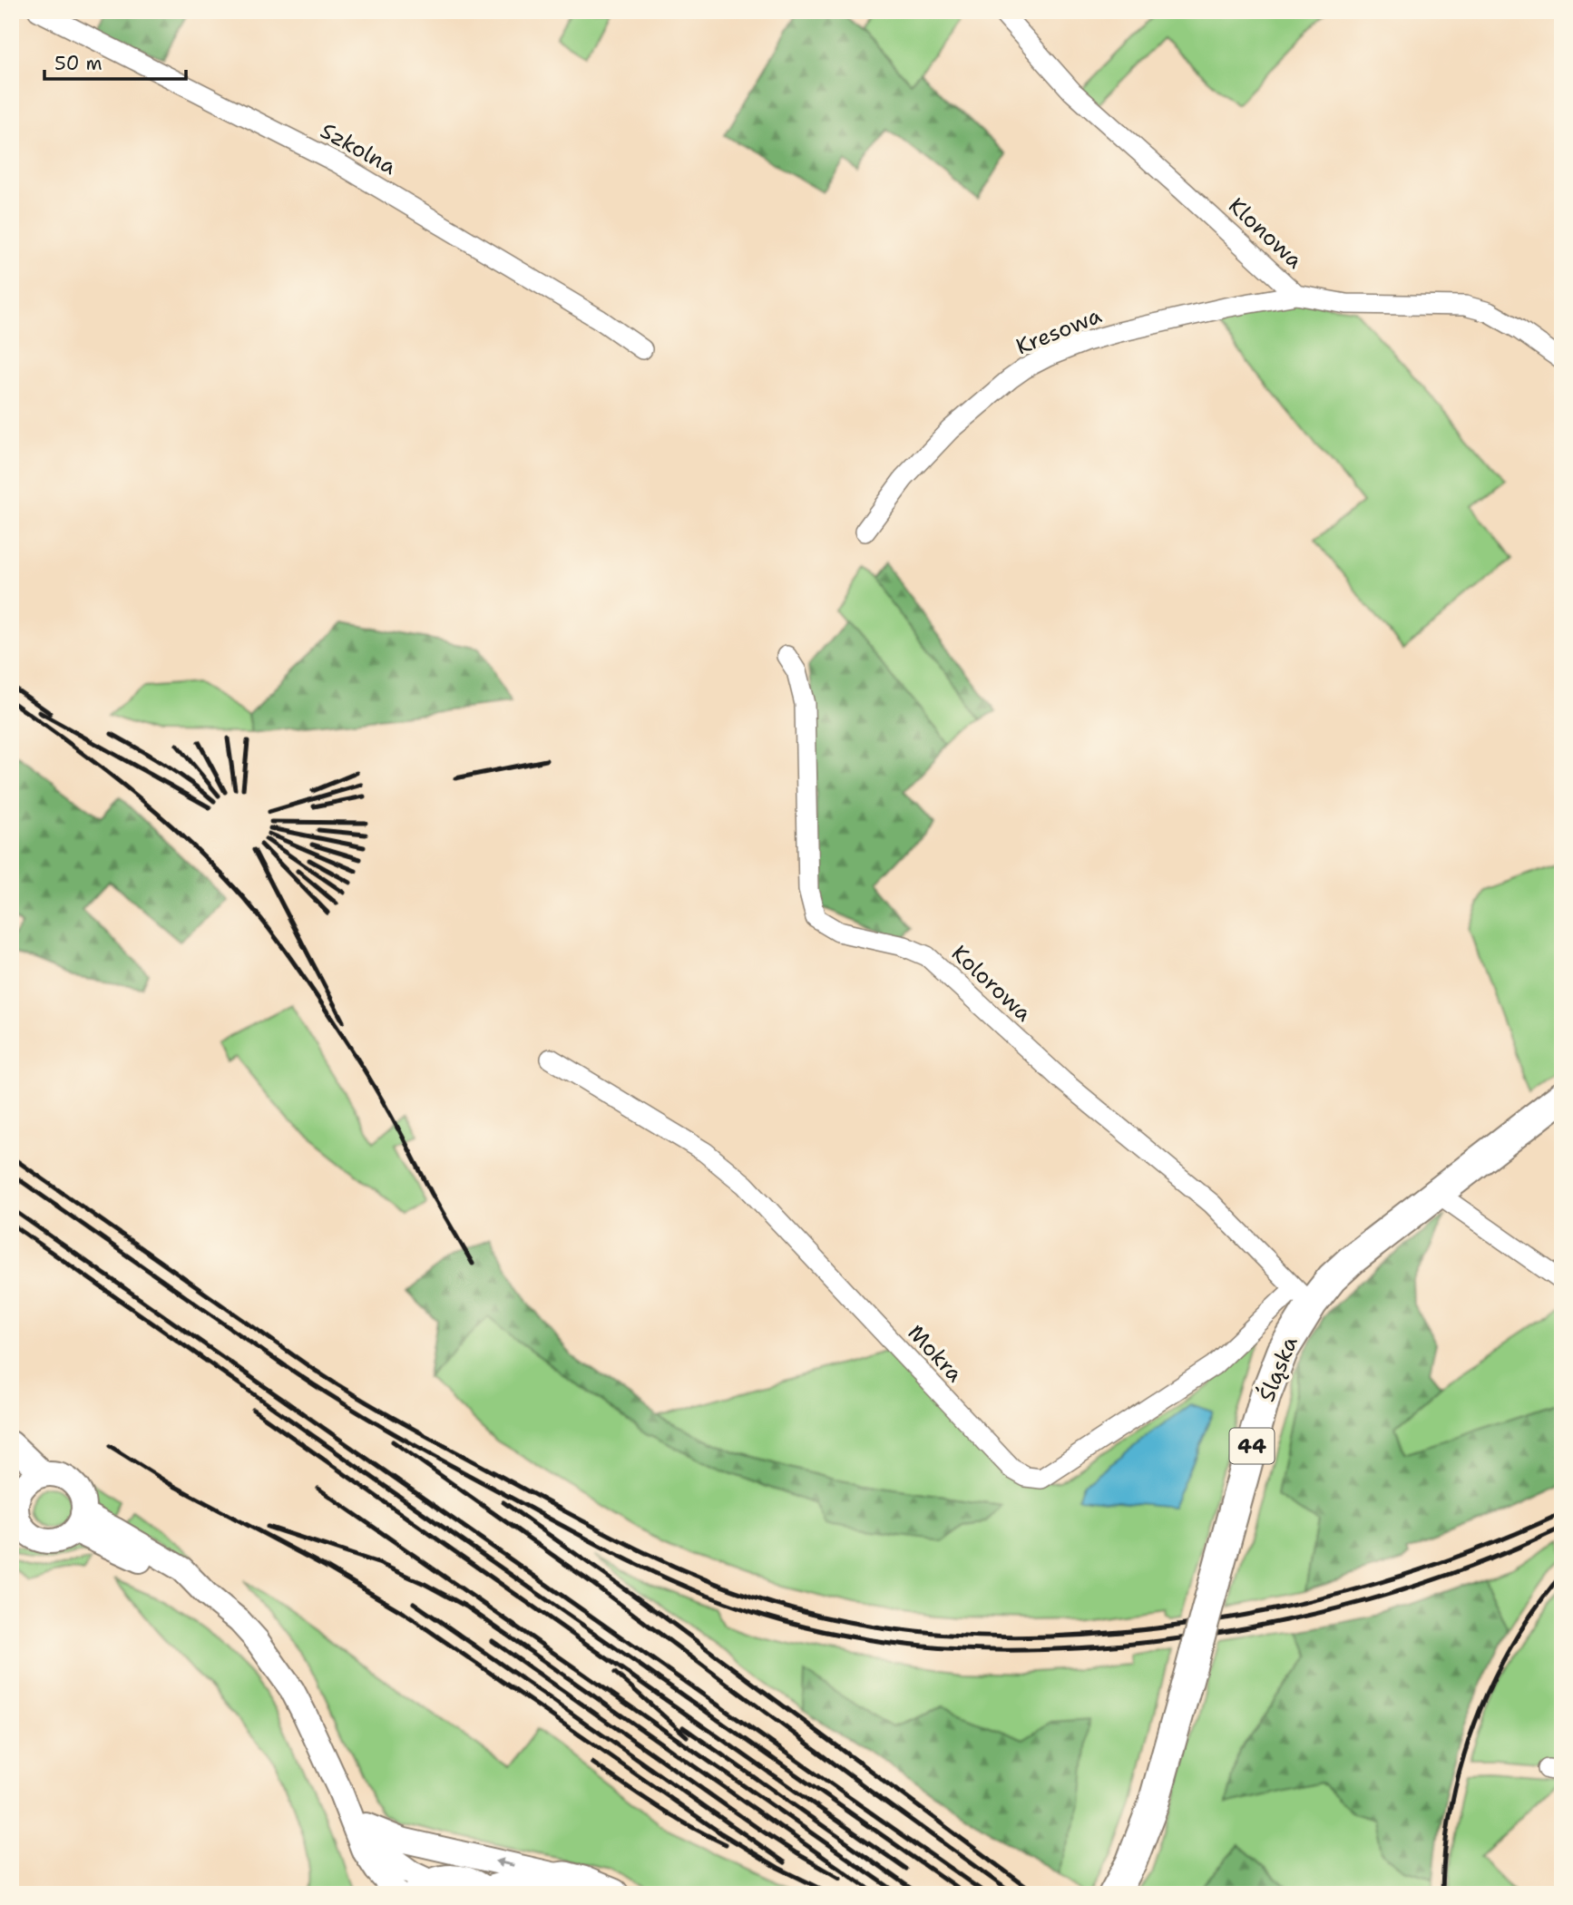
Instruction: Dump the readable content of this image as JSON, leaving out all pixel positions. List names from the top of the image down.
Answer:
{
  "streets": {
    "main road": ["Śląska", "44"],
    "street": [
      "Szkolna",
      "Klonowa",
      "Kresowa",
      "Kolorowa",
      "Mokra"
    ]
  },
  "crossings": [
    ["Klonowa", "Kresowa"],
    ["Kolorowa", "Mokra"],
    ["Kolorowa", "Śląska"],
    ["Mokra", "Śląska"]
  ],
  "scale_bar": "50 m"
}
